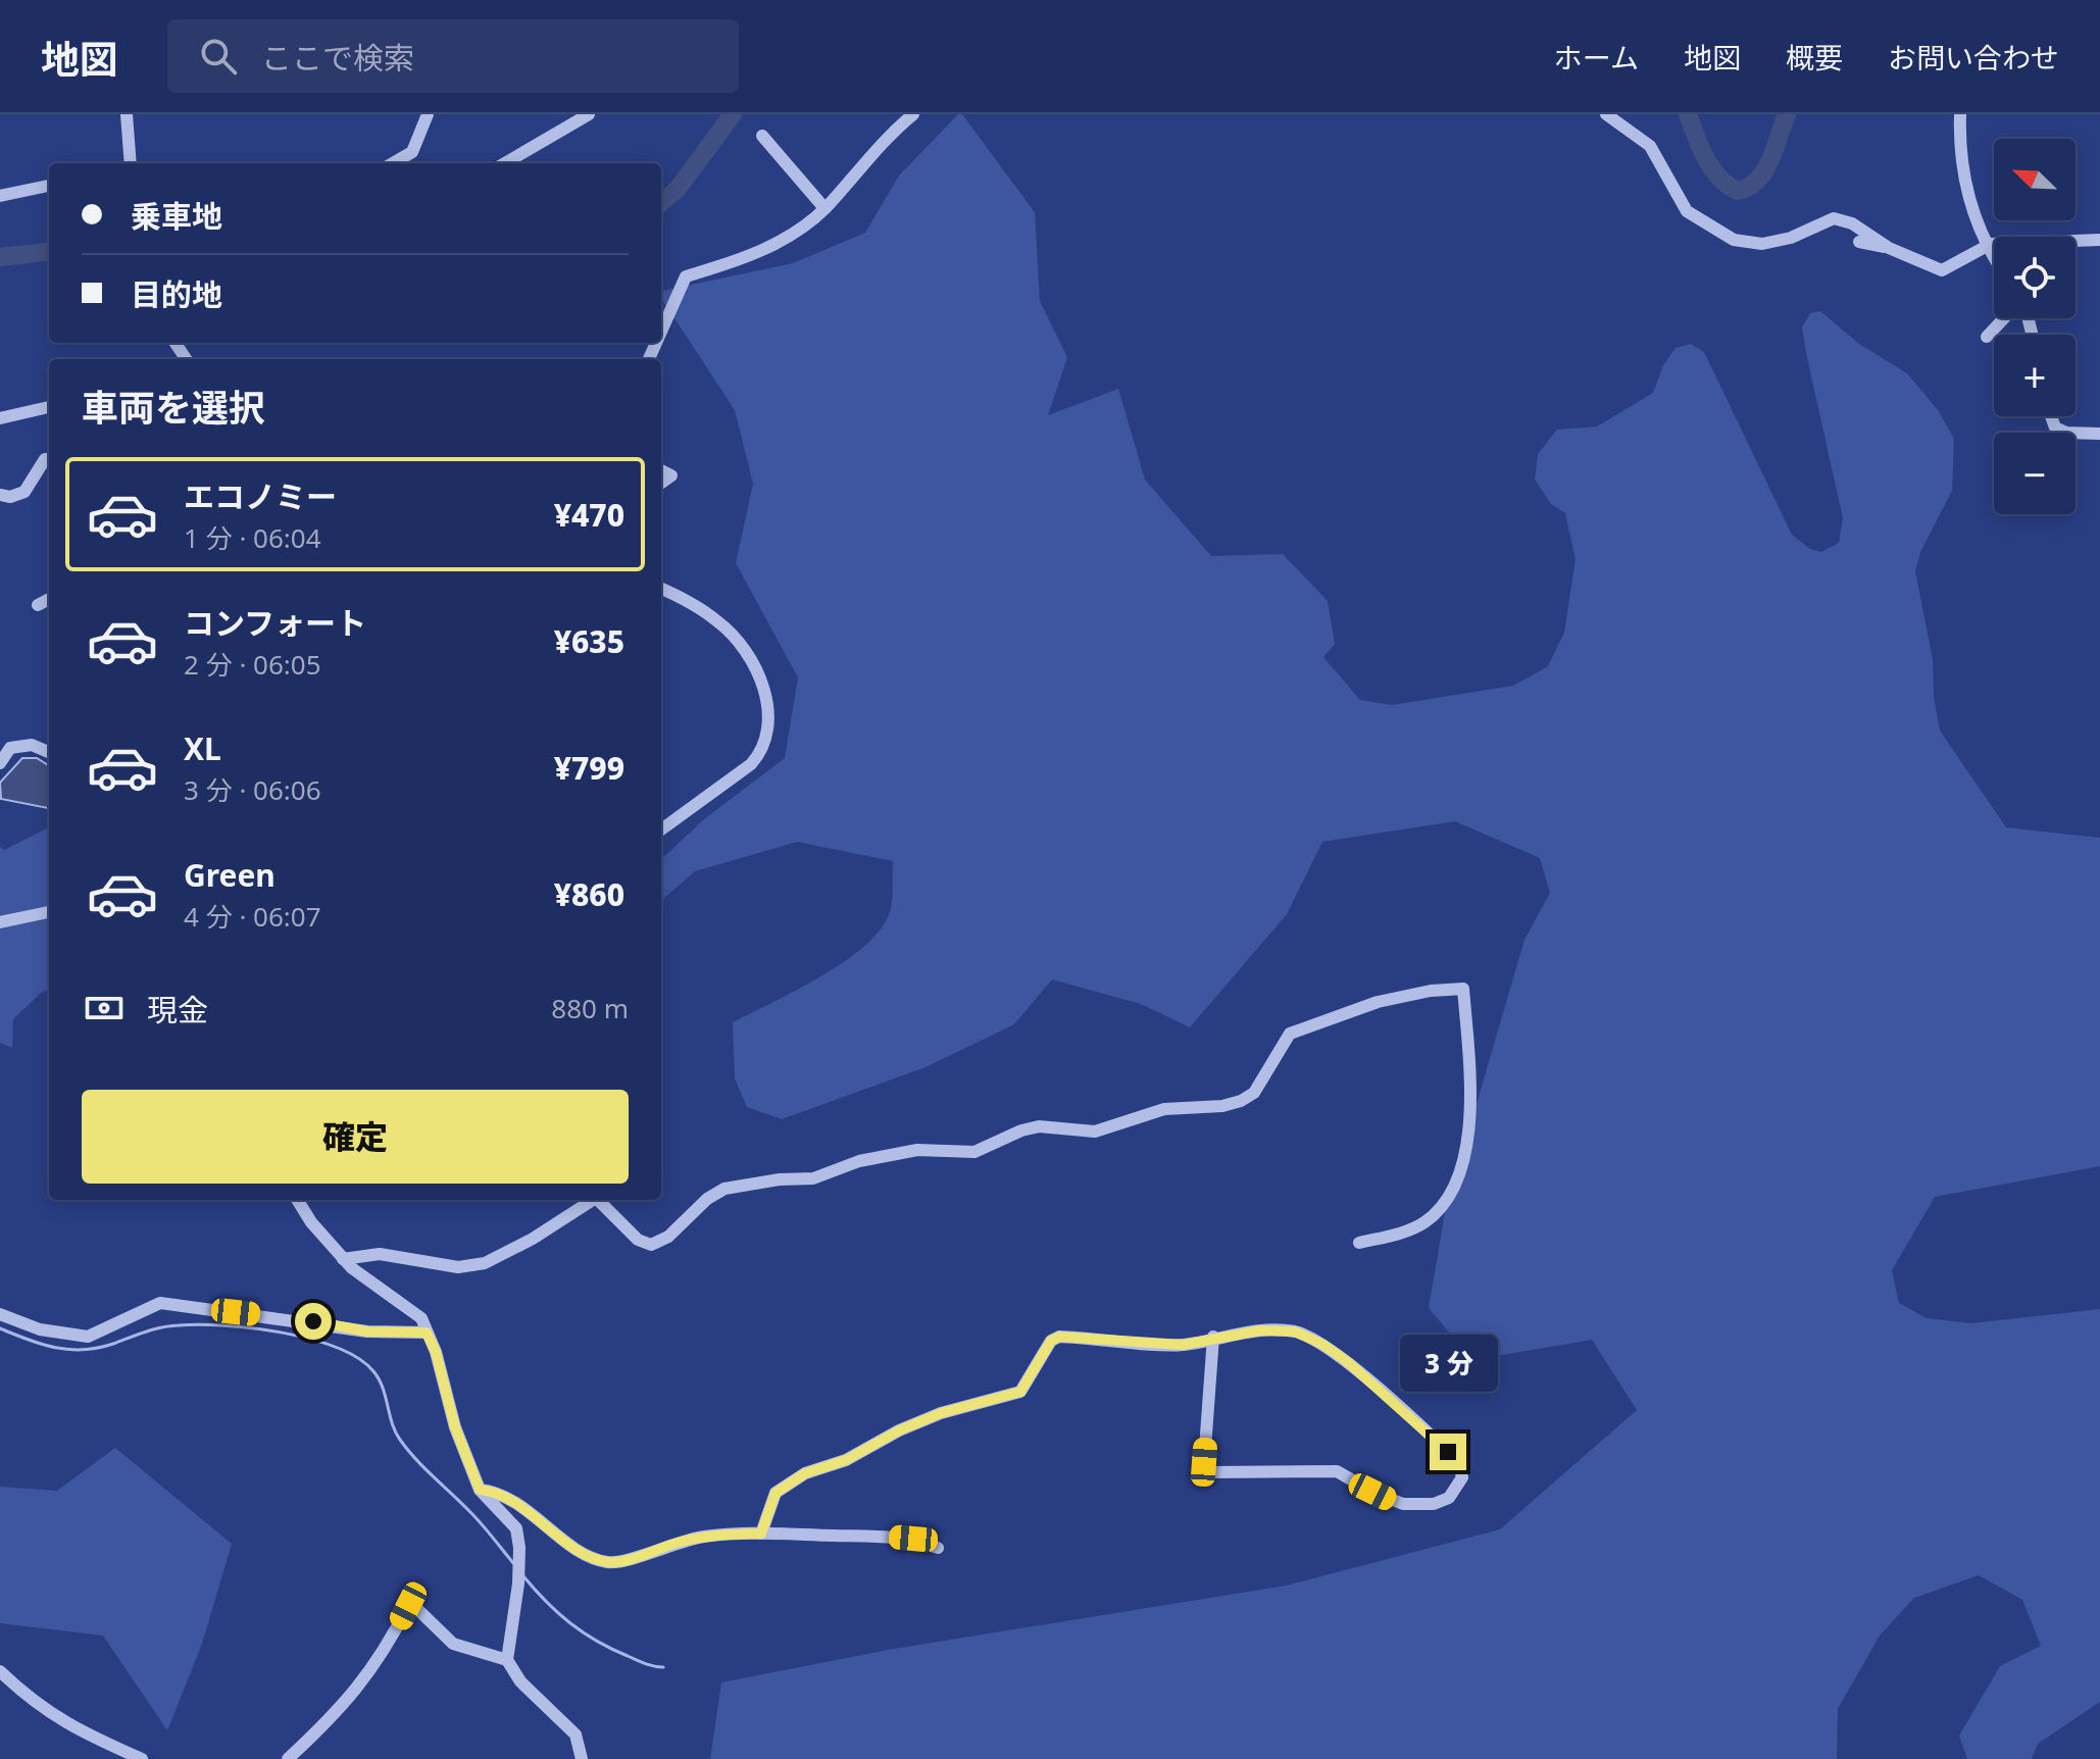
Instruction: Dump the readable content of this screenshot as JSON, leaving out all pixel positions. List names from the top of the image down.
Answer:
{
  "north": "top left",
  "page": {
    "header": "地図",
    "search": "ここで検索",
    "nav": [
      "ホーム",
      "地図",
      "概要",
      "お問い合わせ"
    ],
    "map_buttons": ["+", "−"],
    "banner": ["乗車地", "目的地"],
    "heading": "車両を選択",
    "list": [
      {
        "name": "エコノミー",
        "note": "1 分 · 06:04",
        "value": "¥470"
      },
      {
        "name": "コンフォート",
        "note": "2 分 · 06:05",
        "value": "¥635"
      },
      {
        "name": "XL",
        "note": "3 分 · 06:06",
        "value": "¥799"
      },
      {
        "name": "Green",
        "note": "4 分 · 06:07",
        "value": "¥860"
      }
    ],
    "pay": ["現金", "880 m"],
    "buttons": "確定",
    "bubble": "3 分"
  }
}
